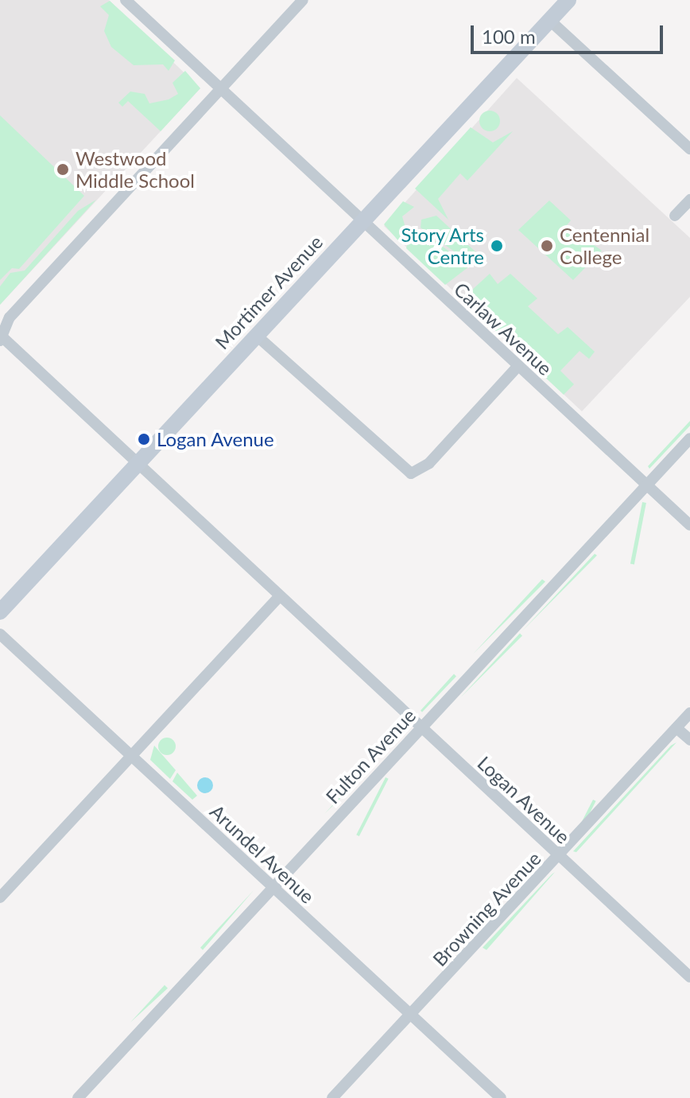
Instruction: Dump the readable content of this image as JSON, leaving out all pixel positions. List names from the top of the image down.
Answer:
{
  "streets": {
    "street": [
      "Mortimer Avenue",
      "Carlaw Avenue",
      "Fulton Avenue",
      "Logan Avenue",
      "Arundel Avenue",
      "Browning Avenue"
    ]
  },
  "crossings": [
    ["Mortimer Avenue", "Carlaw Avenue"],
    ["Mortimer Avenue", "Logan Avenue"],
    ["Carlaw Avenue", "Fulton Avenue"],
    ["Fulton Avenue", "Logan Avenue"],
    ["Fulton Avenue", "Arundel Avenue"],
    ["Logan Avenue", "Browning Avenue"],
    ["Arundel Avenue", "Browning Avenue"]
  ],
  "places": [
    "Westwood Middle School",
    "Story Arts Centre",
    "Centennial College",
    "Logan Avenue"
  ],
  "scale_bar": "100 m"
}
